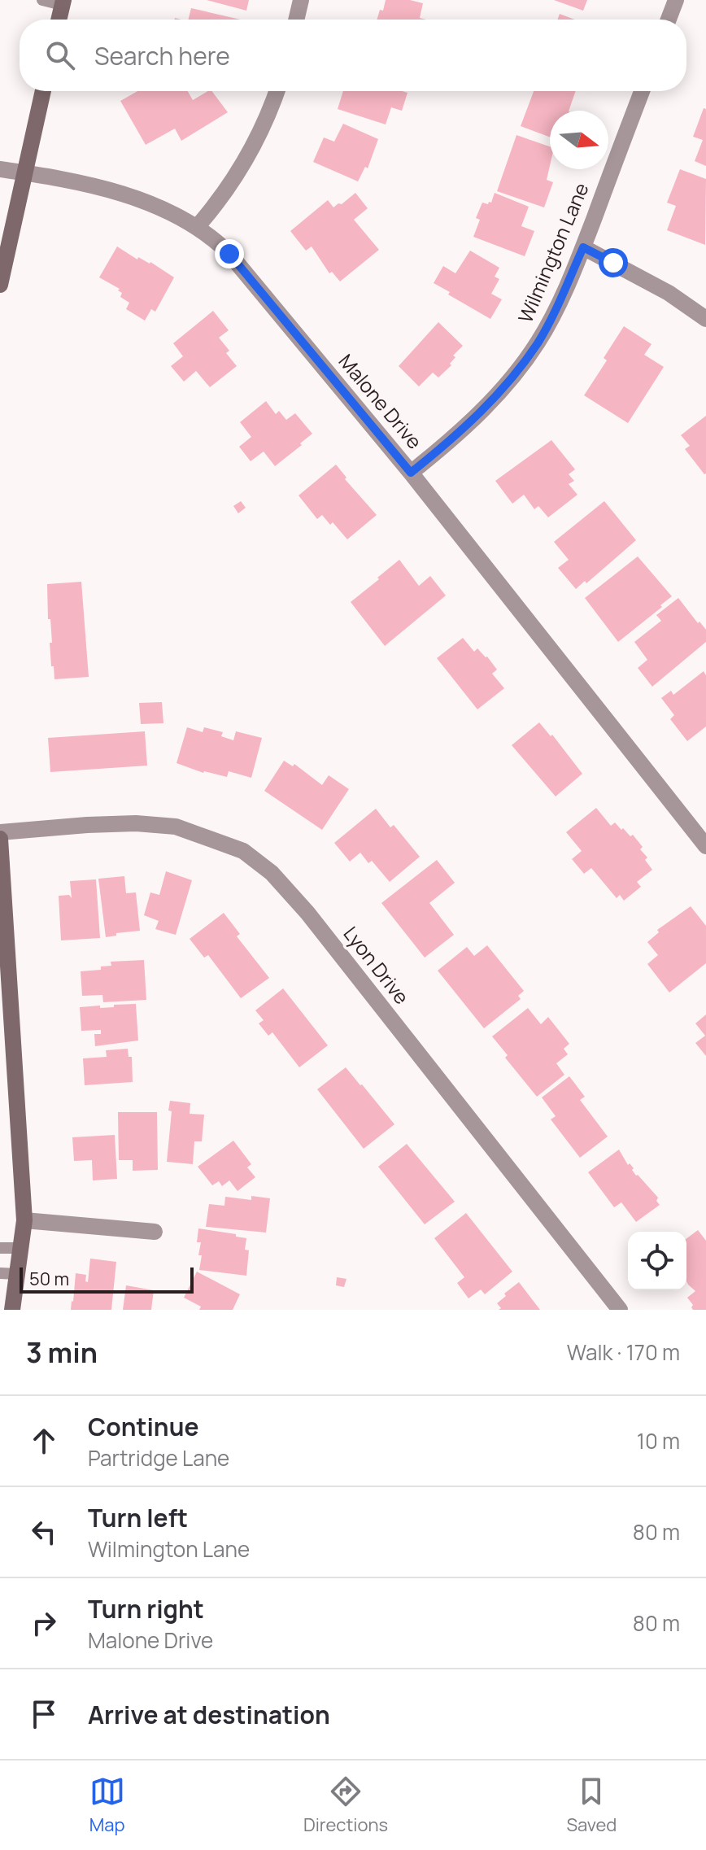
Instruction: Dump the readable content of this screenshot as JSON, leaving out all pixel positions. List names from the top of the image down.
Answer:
{
  "streets": {
    "street": ["Wilmington Lane", "Malone Drive", "Lyon Drive"]
  },
  "crossings": [
    ["Wilmington Lane", "Malone Drive"]
  ],
  "scale_bar": "50 m",
  "north": "right",
  "page": {
    "search": "Search here",
    "scale": "50 m",
    "heading": ["3 min", "Walk · 170 m"],
    "list": [
      ["Continue", "Partridge Lane", "10 m"],
      ["Turn left", "Wilmington Lane", "80 m"],
      ["Turn right", "Malone Drive", "80 m"],
      "Arrive at destination"
    ],
    "nav": ["Map", "Directions", "Saved"]
  }
}
